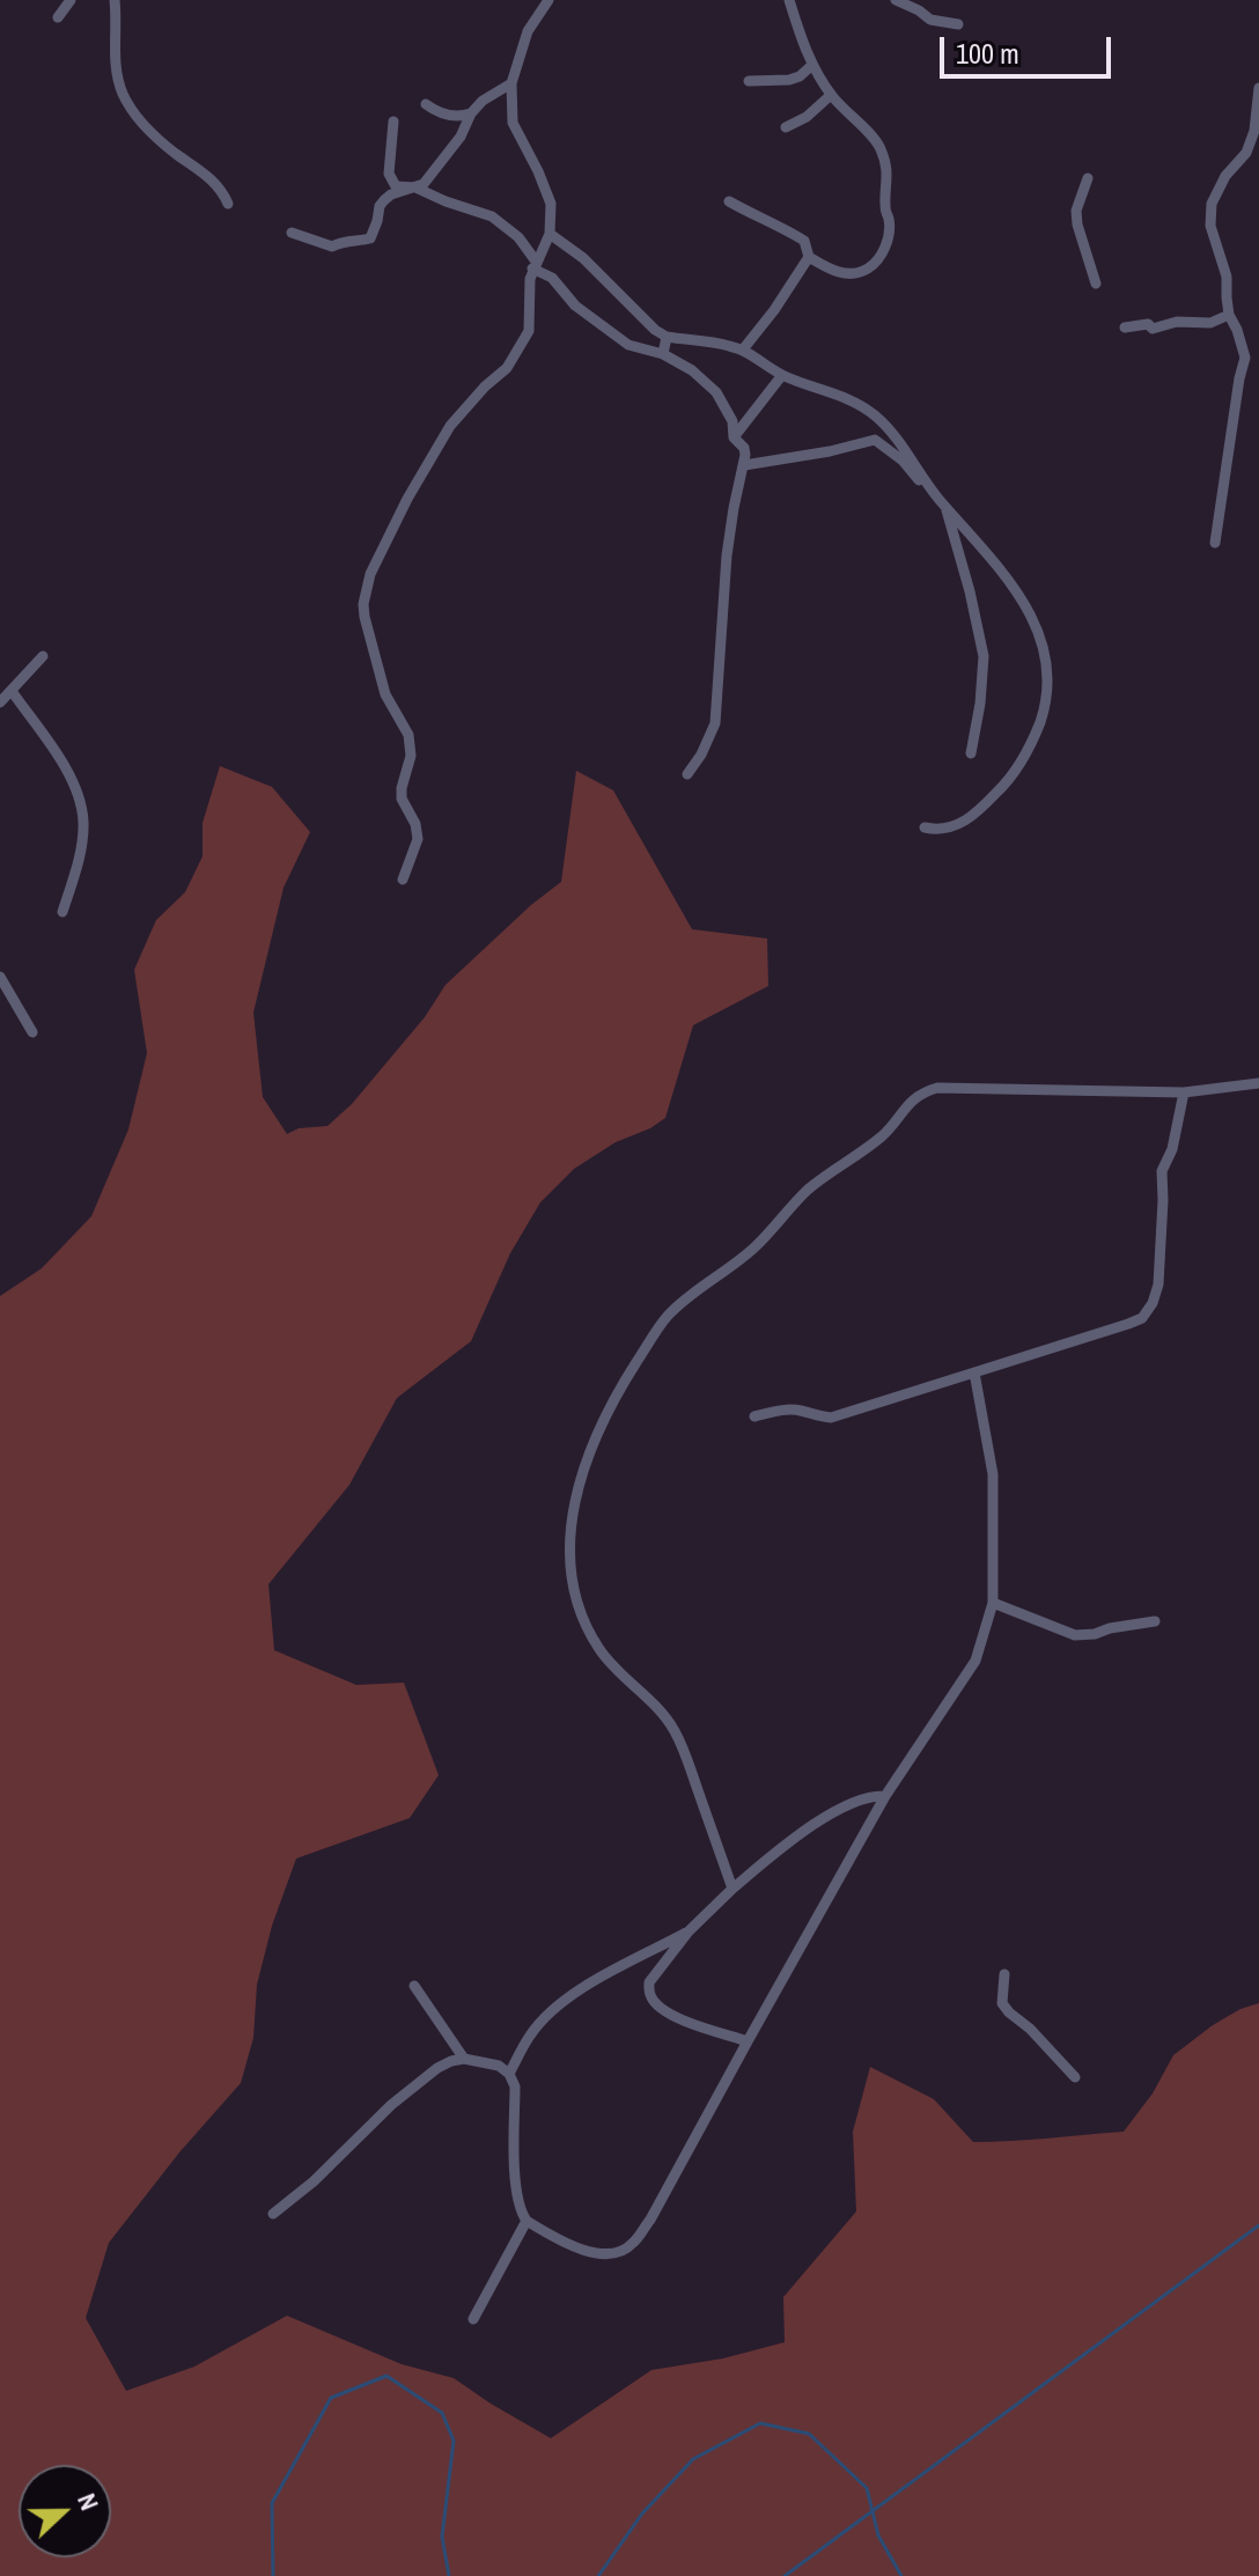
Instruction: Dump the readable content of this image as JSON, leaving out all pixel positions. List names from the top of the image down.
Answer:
{
  "scale_bar": "100 m",
  "north": "right"
}
